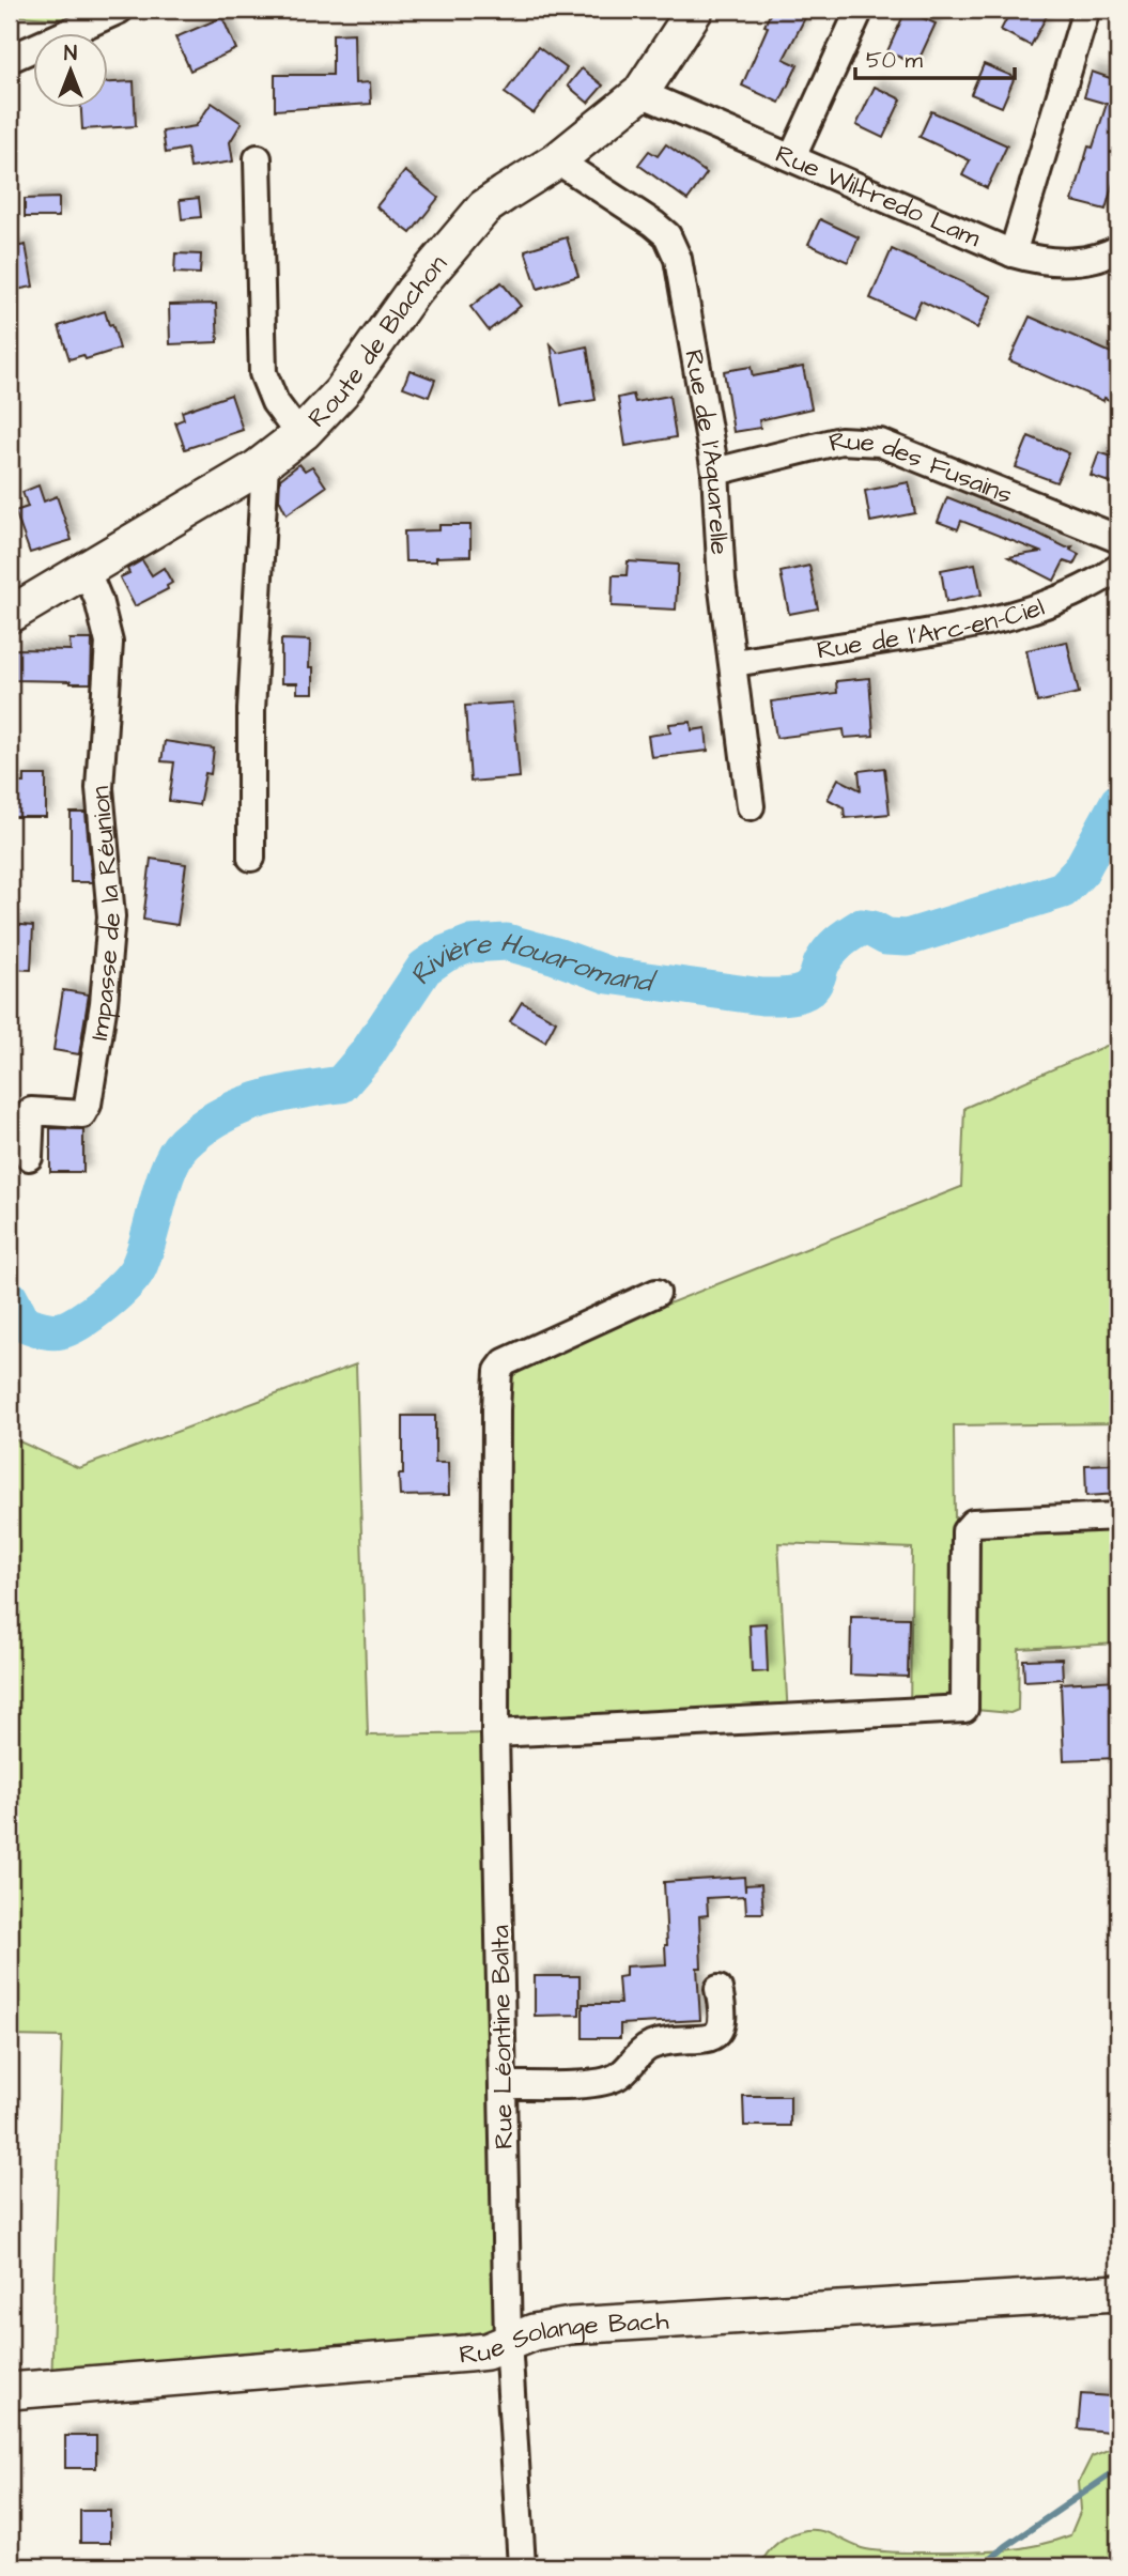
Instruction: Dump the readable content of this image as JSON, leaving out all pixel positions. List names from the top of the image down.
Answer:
{
  "streets": {
    "street": [
      "Rue Wilfredo Lam",
      "Route de Blachon",
      "Rue de l'Aquarelle",
      "Rue des Fusains",
      "Rue de l'Arc-en-Ciel",
      "Impasse de la Réunion",
      "Rue Léontine Balta",
      "Rue Solange Bach"
    ]
  },
  "crossings": [
    ["Rue Wilfredo Lam", "Route de Blachon"],
    ["Route de Blachon", "Rue de l'Aquarelle"],
    ["Route de Blachon", "Impasse de la Réunion"],
    ["Rue de l'Aquarelle", "Rue des Fusains"],
    ["Rue de l'Aquarelle", "Rue de l'Arc-en-Ciel"],
    ["Rue Léontine Balta", "Rue Solange Bach"]
  ],
  "water": ["Rivière Houaromand"],
  "scale_bar": "50 m",
  "north": "top"
}
